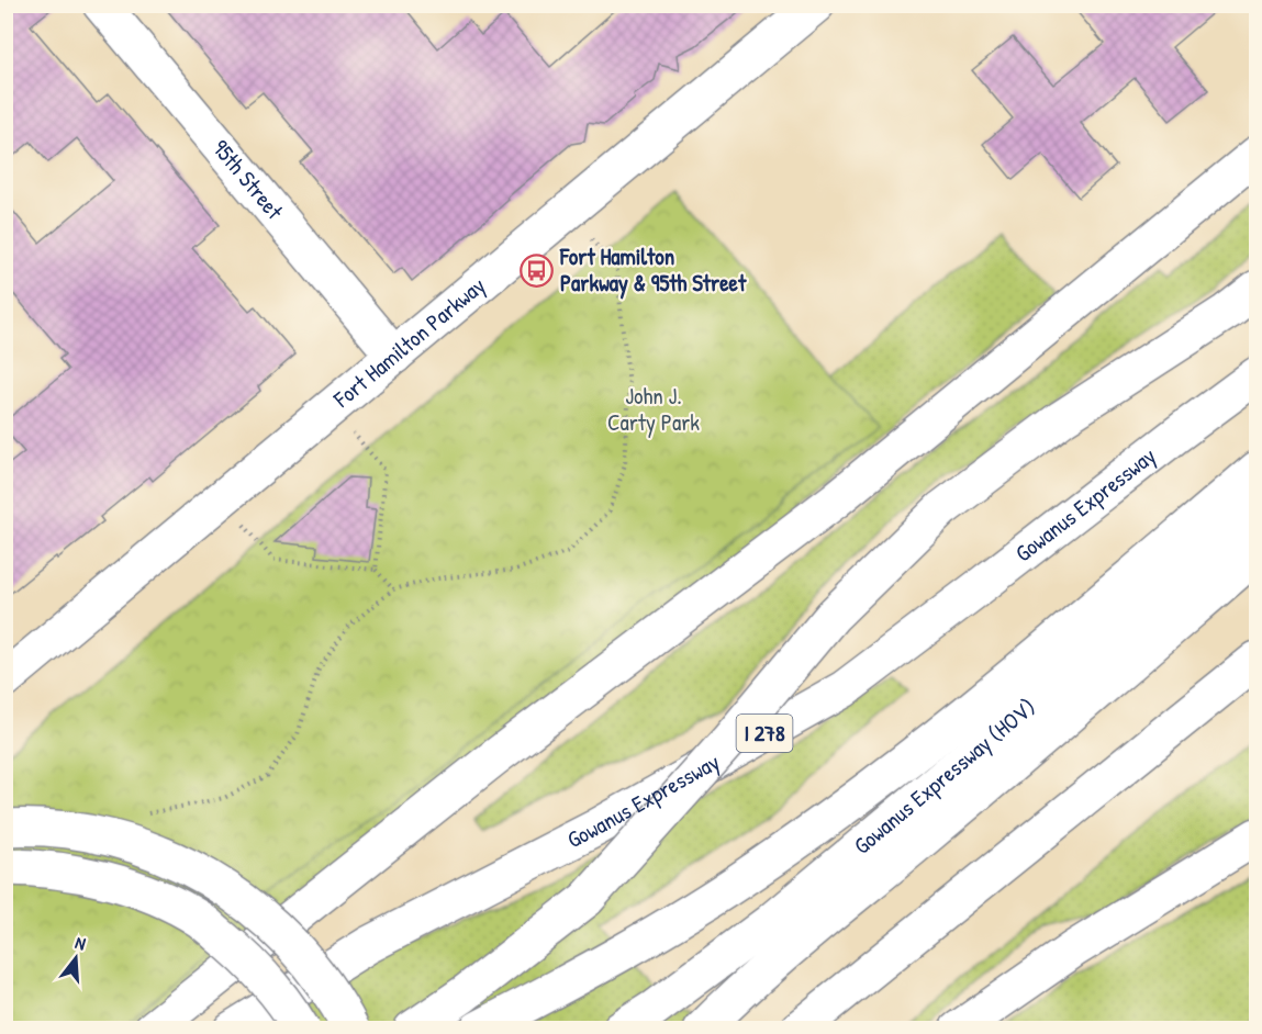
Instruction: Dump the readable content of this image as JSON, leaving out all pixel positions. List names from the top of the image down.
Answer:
{
  "streets": {
    "main road": [
      "95th Street",
      "Fort Hamilton Parkway",
      "Gowanus Expressway",
      "I 278",
      "Gowanus Expressway (HOV)"
    ]
  },
  "crossings": [
    ["95th Street", "Fort Hamilton Parkway"]
  ],
  "parks": ["John J. Carty Park"],
  "places": {
    "bus stop": ["Fort Hamilton Parkway & 95th Street"]
  },
  "north": "top"
}
